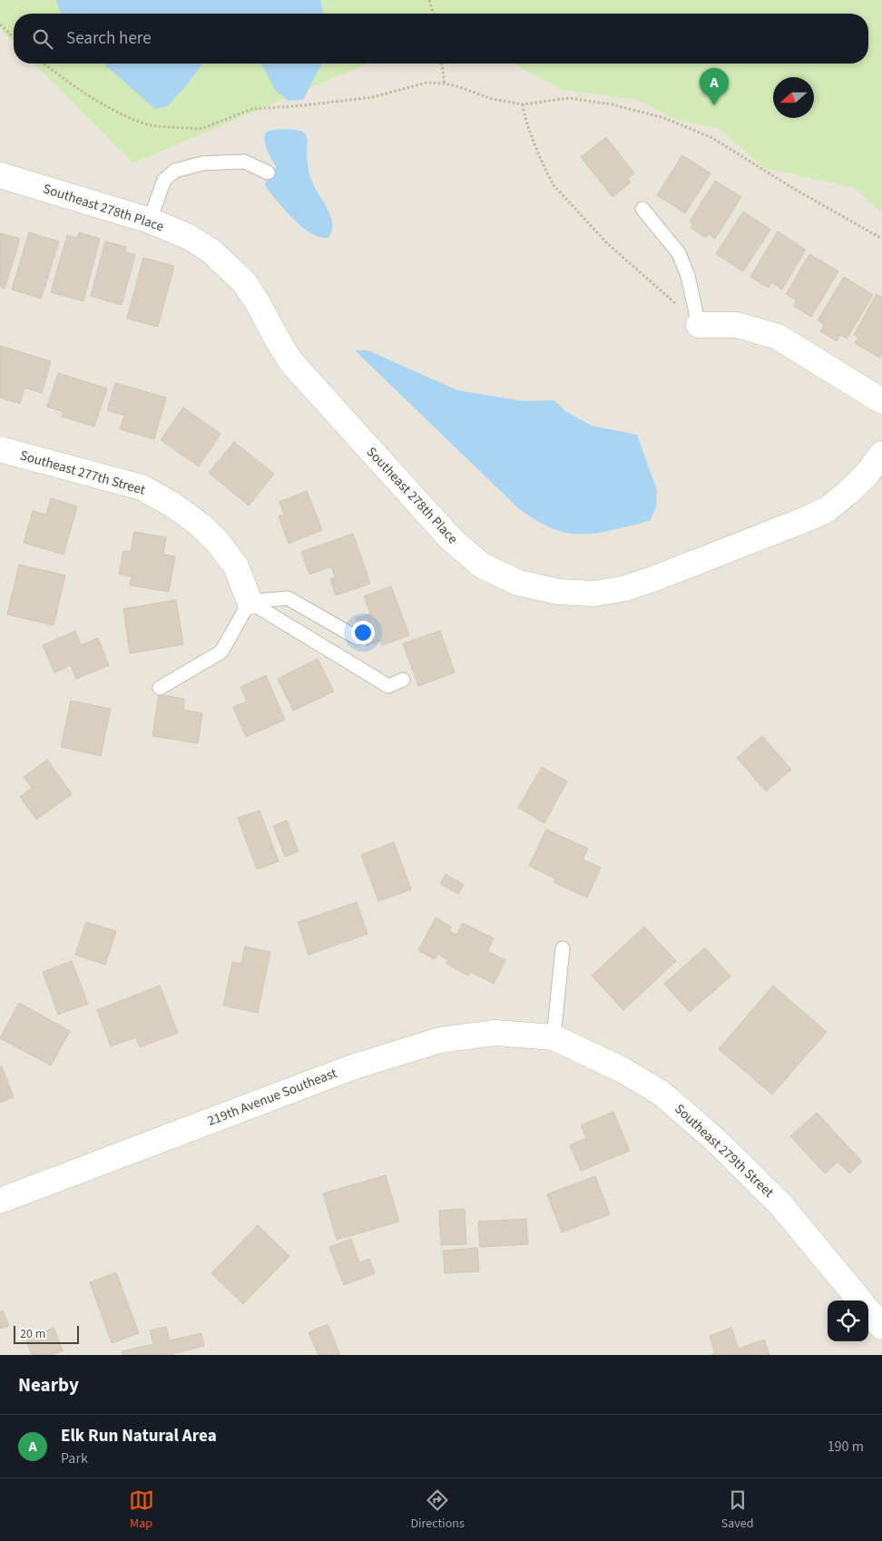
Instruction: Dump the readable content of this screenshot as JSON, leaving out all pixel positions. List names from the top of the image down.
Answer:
{
  "streets": {
    "street": [
      "Southeast 278th Place",
      "Southeast 277th Street",
      "219th Avenue Southeast",
      "Southeast 279th Street"
    ]
  },
  "crossings": [
    ["219th Avenue Southeast", "Southeast 279th Street"]
  ],
  "scale_bar": "20 m",
  "north": "left",
  "page": {
    "search": "Search here",
    "pins": "A",
    "scale": "20 m",
    "heading": "Nearby",
    "list": [
      {
        "mark": "A",
        "name": "Elk Run Natural Area",
        "note": "Park",
        "value": "190 m"
      }
    ],
    "nav": ["Map", "Directions", "Saved"]
  }
}
